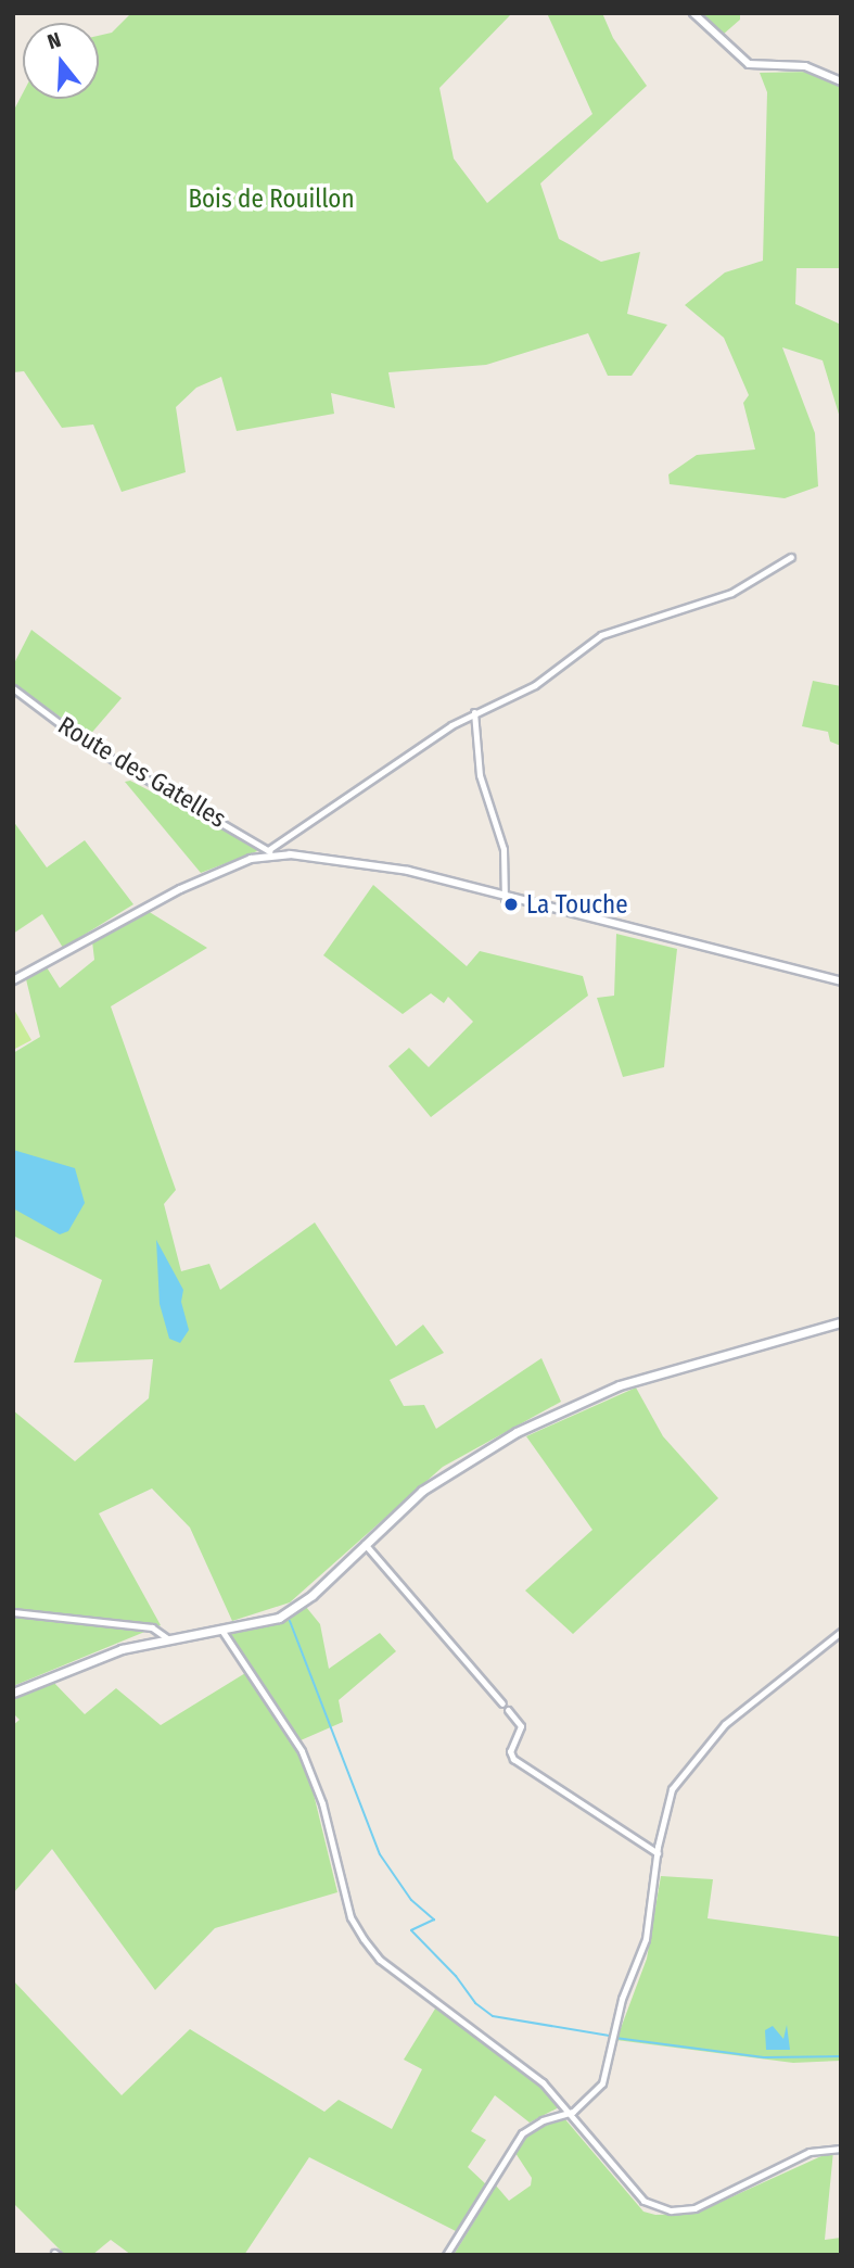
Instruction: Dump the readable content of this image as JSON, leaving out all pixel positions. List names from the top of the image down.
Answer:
{
  "streets": {
    "street": ["Route des Gatelles"]
  },
  "parks": ["Bois de Rouillon"],
  "places": ["La Touche"],
  "north": "top"
}
